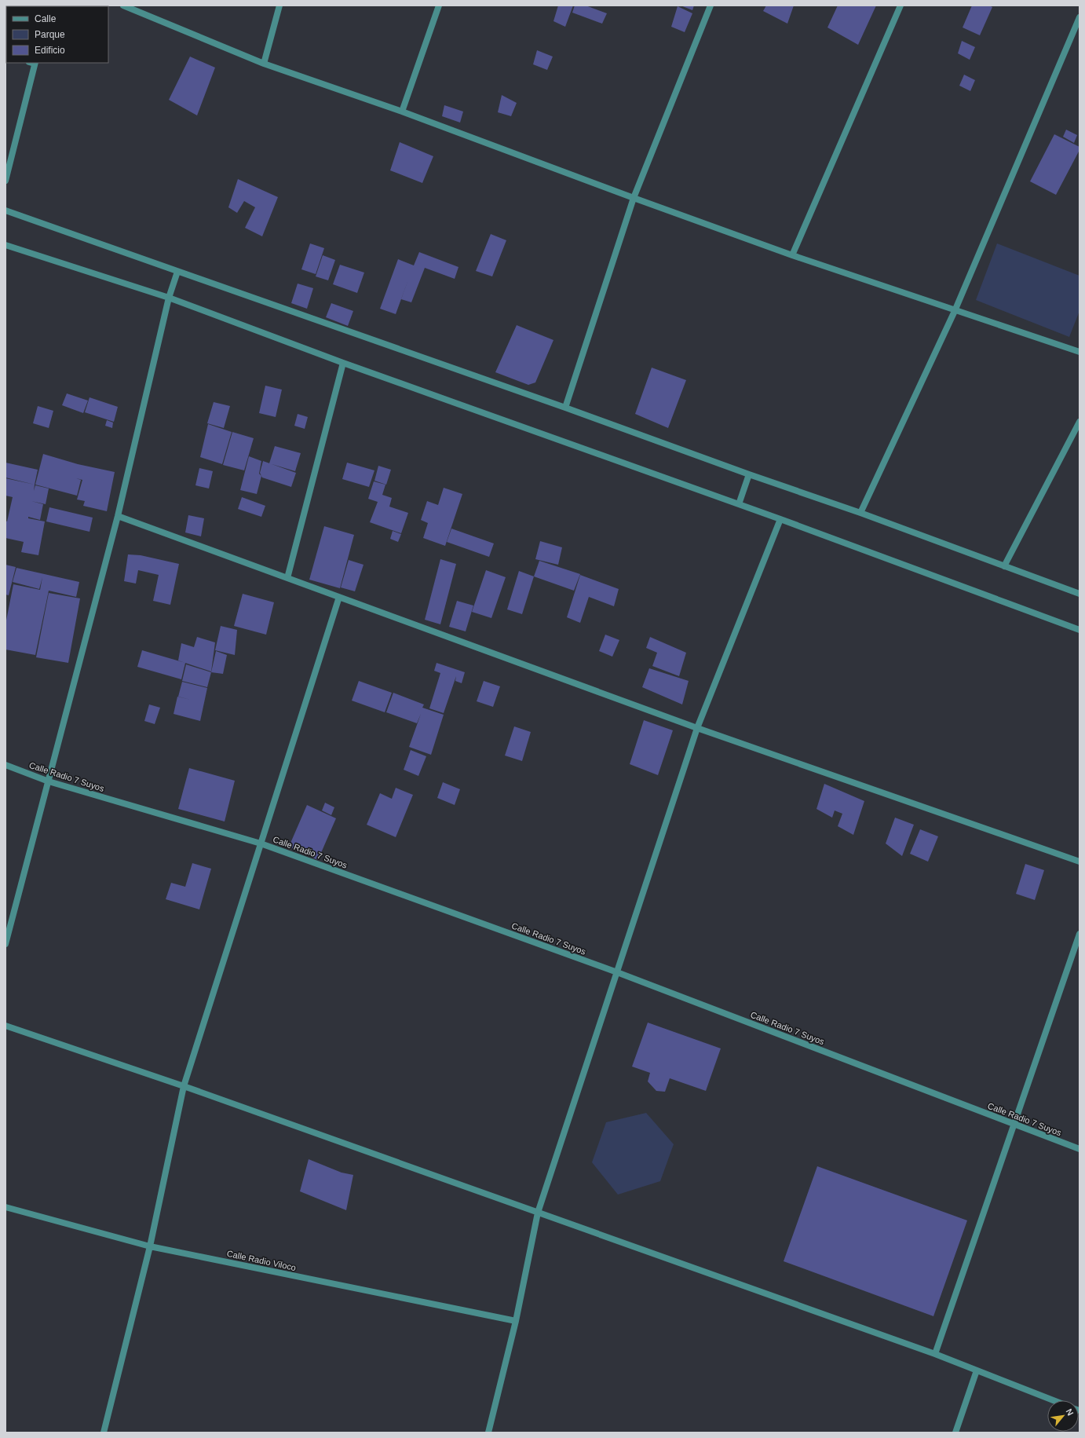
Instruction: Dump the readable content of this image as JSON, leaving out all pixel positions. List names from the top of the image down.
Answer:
{
  "streets": {
    "street": ["Calle Radio 7 Suyos", "Calle Radio Viloco"]
  },
  "legend": ["Calle", "Parque", "Edificio"],
  "north": "top right"
}
